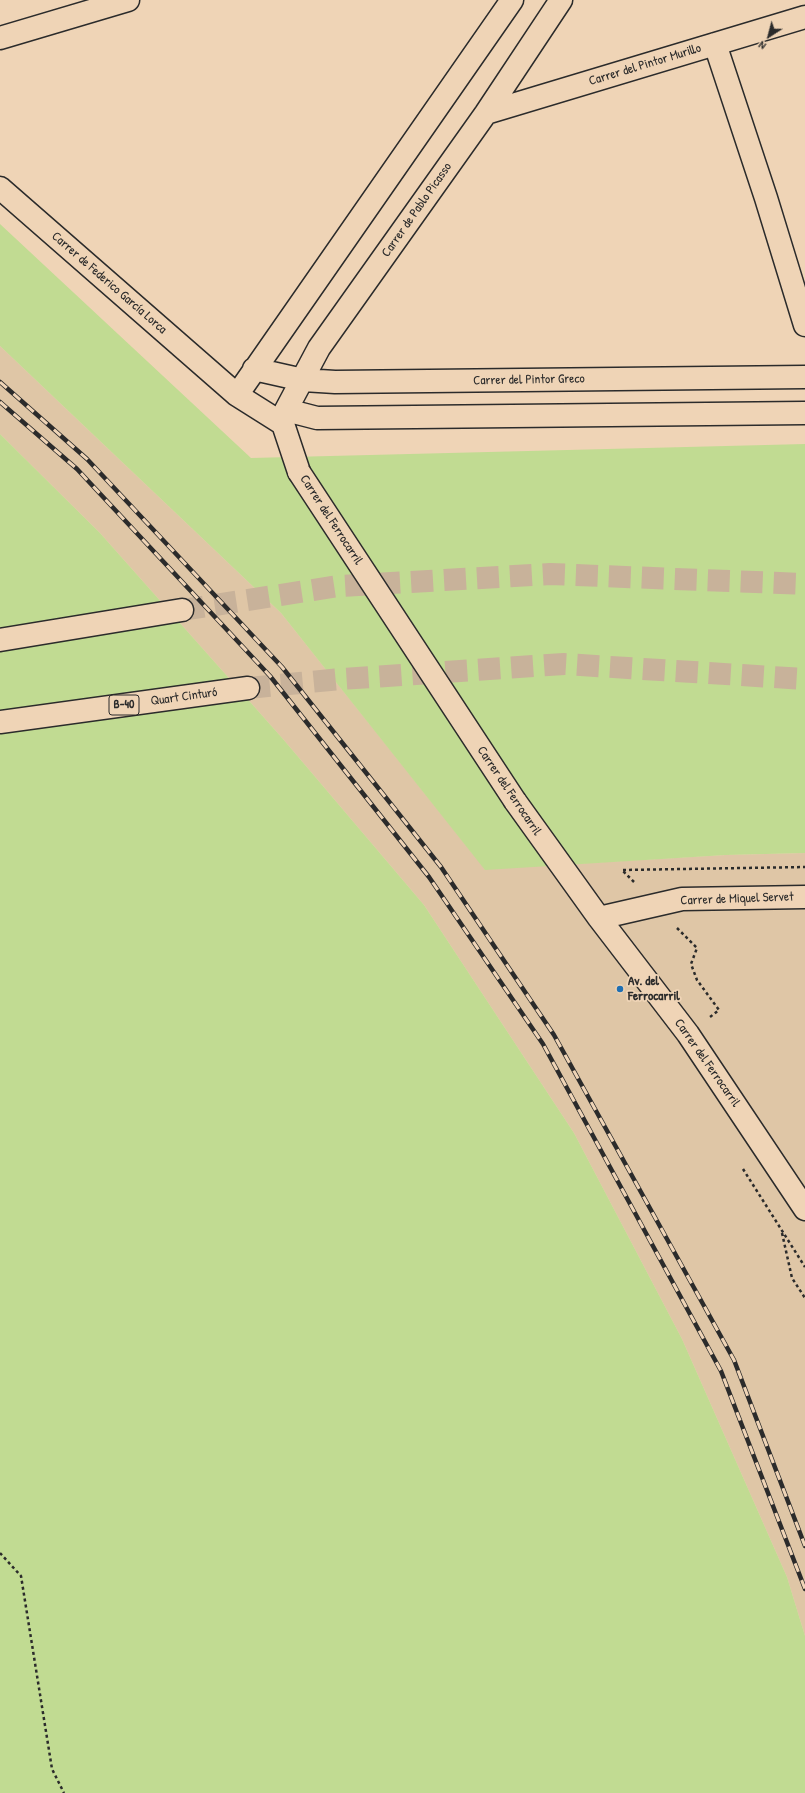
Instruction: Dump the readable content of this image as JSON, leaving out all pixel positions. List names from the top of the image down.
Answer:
{
  "streets": {
    "main road": [
      "Carrer del Pintor Murillo",
      "Carrer de Pablo Picasso",
      "Carrer de Federico García Lorca",
      "Carrer del Pintor Greco",
      "Carrer del Ferrocarril",
      "Quart Cinturó",
      "B-40",
      "Carrer de Miquel Servet"
    ]
  },
  "crossings": [
    ["Carrer del Pintor Murillo", "Carrer de Pablo Picasso"],
    ["Carrer de Pablo Picasso", "Carrer del Pintor Greco"],
    ["Carrer de Pablo Picasso", "Carrer del Ferrocarril"],
    ["Carrer del Ferrocarril", "Carrer de Miquel Servet"]
  ],
  "places": ["Av. del Ferrocarril"],
  "north": "bottom left"
}
